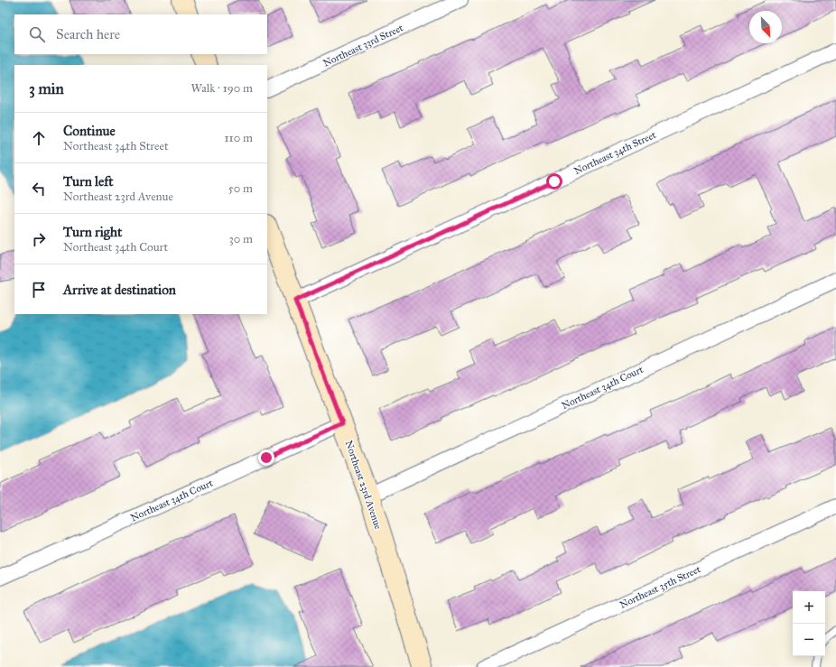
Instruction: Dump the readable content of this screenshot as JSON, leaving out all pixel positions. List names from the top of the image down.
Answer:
{
  "streets": {
    "street": [
      "Northeast 33rd Street",
      "Northeast 34th Street",
      "Northeast 34th Court",
      "Northeast 23rd Avenue",
      "Northeast 35th Street"
    ]
  },
  "crossings": [
    ["Northeast 34th Street", "Northeast 23rd Avenue"],
    ["Northeast 34th Court", "Northeast 23rd Avenue"]
  ],
  "north": "bottom right",
  "page": {
    "search": "Search here",
    "heading": ["3 min", "Walk · 190 m"],
    "list": [
      ["Continue", "Northeast 34th Street", "110 m"],
      ["Turn left", "Northeast 23rd Avenue", "50 m"],
      ["Turn right", "Northeast 34th Court", "30 m"],
      "Arrive at destination"
    ],
    "map_buttons": ["+", "−"]
  }
}
